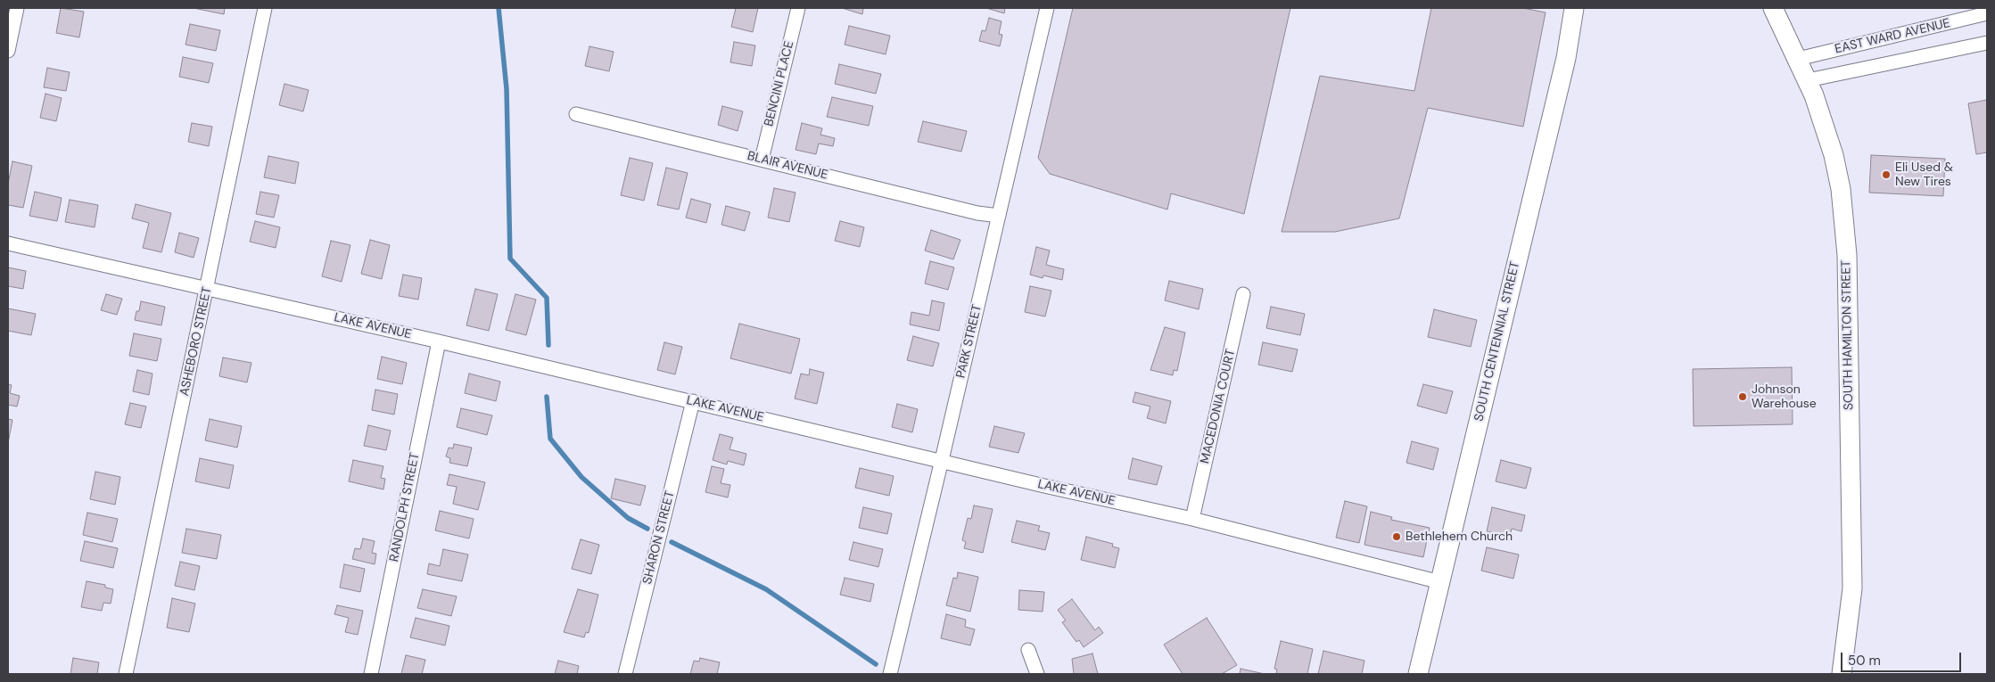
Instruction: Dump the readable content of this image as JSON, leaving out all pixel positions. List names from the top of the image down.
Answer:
{
  "streets": {
    "street": [
      "EAST WARD AVENUE",
      "BENCINI PLACE",
      "BLAIR AVENUE",
      "LAKE AVENUE",
      "SOUTH HAMILTON STREET",
      "ASHEBORO STREET",
      "PARK STREET",
      "SOUTH CENTENNIAL STREET",
      "MACEDONIA COURT",
      "RANDOLPH STREET",
      "SHARON STREET"
    ]
  },
  "crossings": [
    ["EAST WARD AVENUE", "SOUTH HAMILTON STREET"],
    ["BENCINI PLACE", "BLAIR AVENUE"],
    ["BLAIR AVENUE", "PARK STREET"],
    ["LAKE AVENUE", "ASHEBORO STREET"],
    ["LAKE AVENUE", "PARK STREET"],
    ["LAKE AVENUE", "SOUTH CENTENNIAL STREET"],
    ["LAKE AVENUE", "MACEDONIA COURT"],
    ["LAKE AVENUE", "RANDOLPH STREET"],
    ["LAKE AVENUE", "SHARON STREET"]
  ],
  "places": ["Eli Used & New Tires", "Johnson Warehouse", "Bethlehem Church"],
  "scale_bar": "50 m"
}
